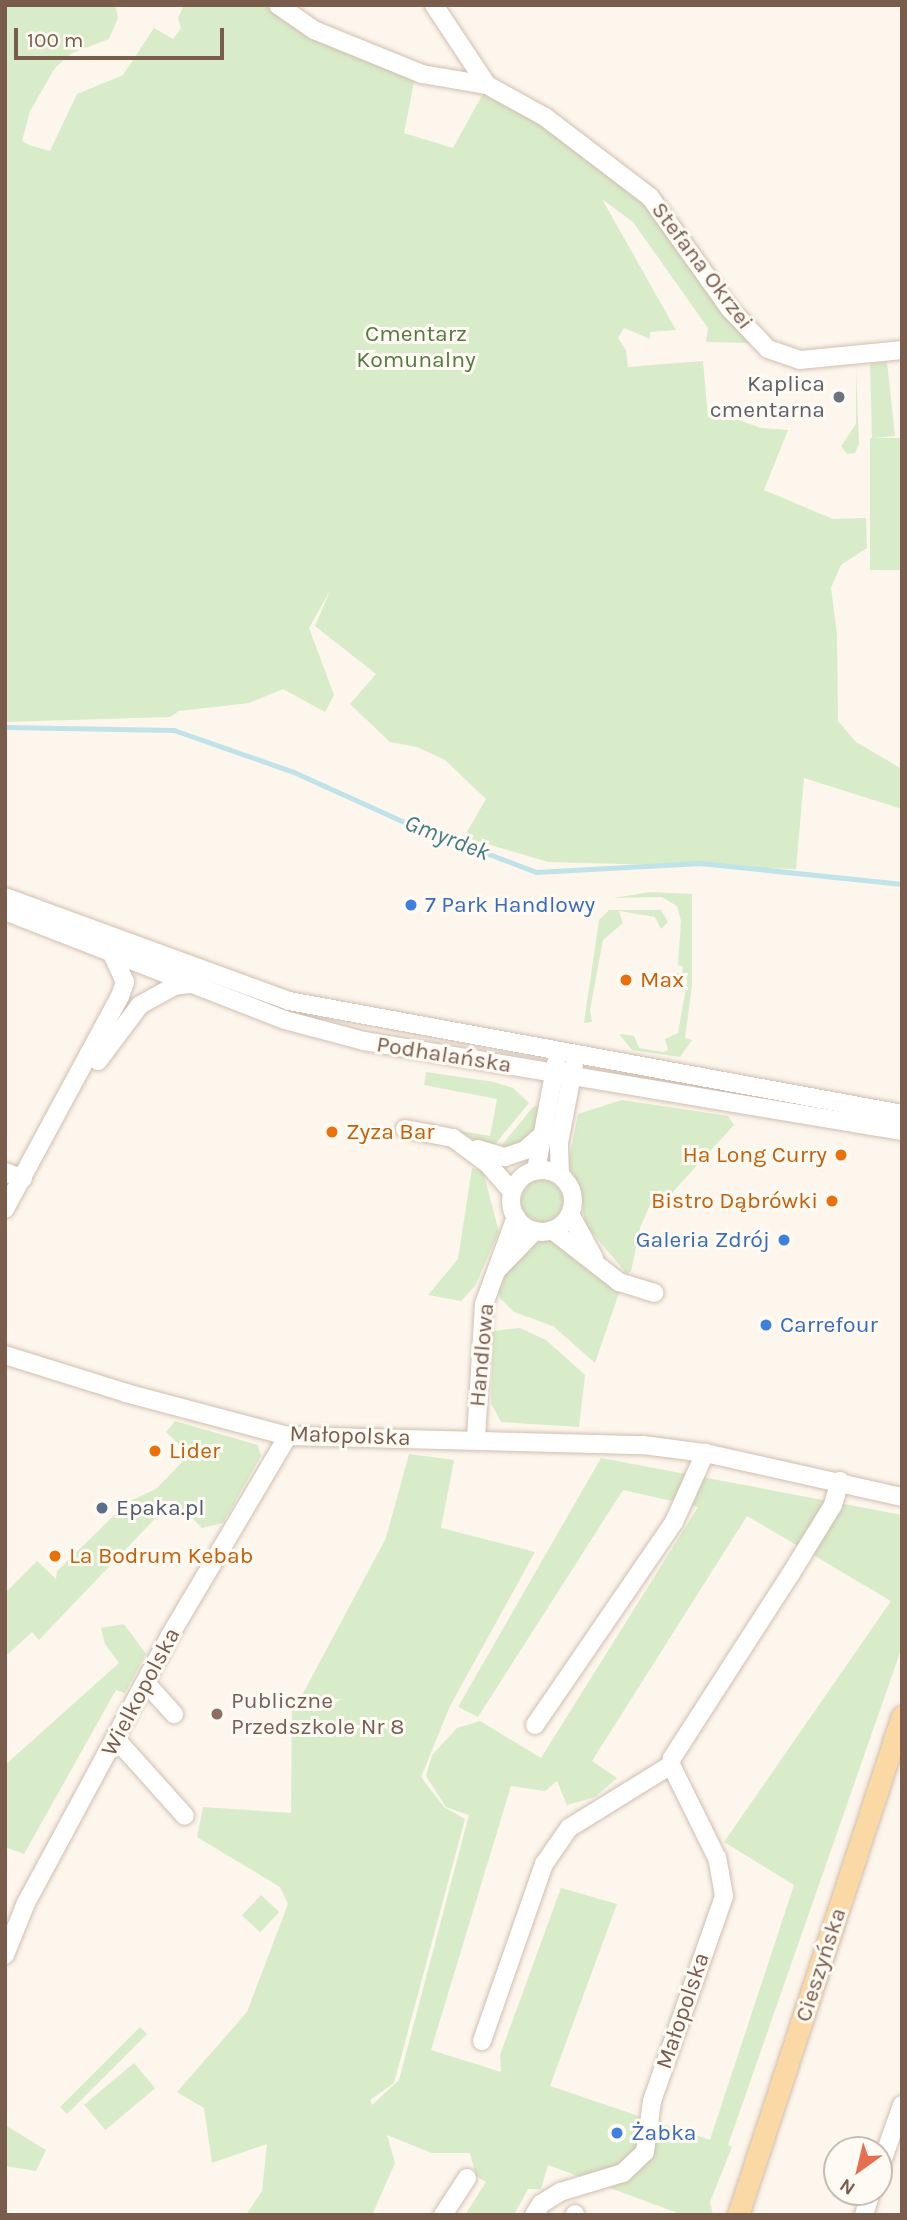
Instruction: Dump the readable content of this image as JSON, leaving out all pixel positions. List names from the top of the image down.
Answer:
{
  "streets": {
    "main road": ["Cieszyńska"],
    "street": [
      "Stefana Okrzei",
      "Podhalańska",
      "Handlowa",
      "Małopolska",
      "Wielkopolska"
    ]
  },
  "crossings": [
    ["Handlowa", "Małopolska"],
    ["Małopolska", "Wielkopolska"]
  ],
  "water": ["Gmyrdek"],
  "parks": ["Cmentarz Komunalny"],
  "places": [
    "Kaplica cmentarna",
    "7 Park Handlowy",
    "Max",
    "Zyza Bar",
    "Ha Long Curry",
    "Bistro Dąbrówki",
    "Galeria Zdrój",
    "Carrefour",
    "Lider",
    "Epaka.pl",
    "La Bodrum Kebab",
    "Publiczne Przedszkole Nr 8",
    "Żabka"
  ],
  "scale_bar": "100 m",
  "north": "bottom left"
}
